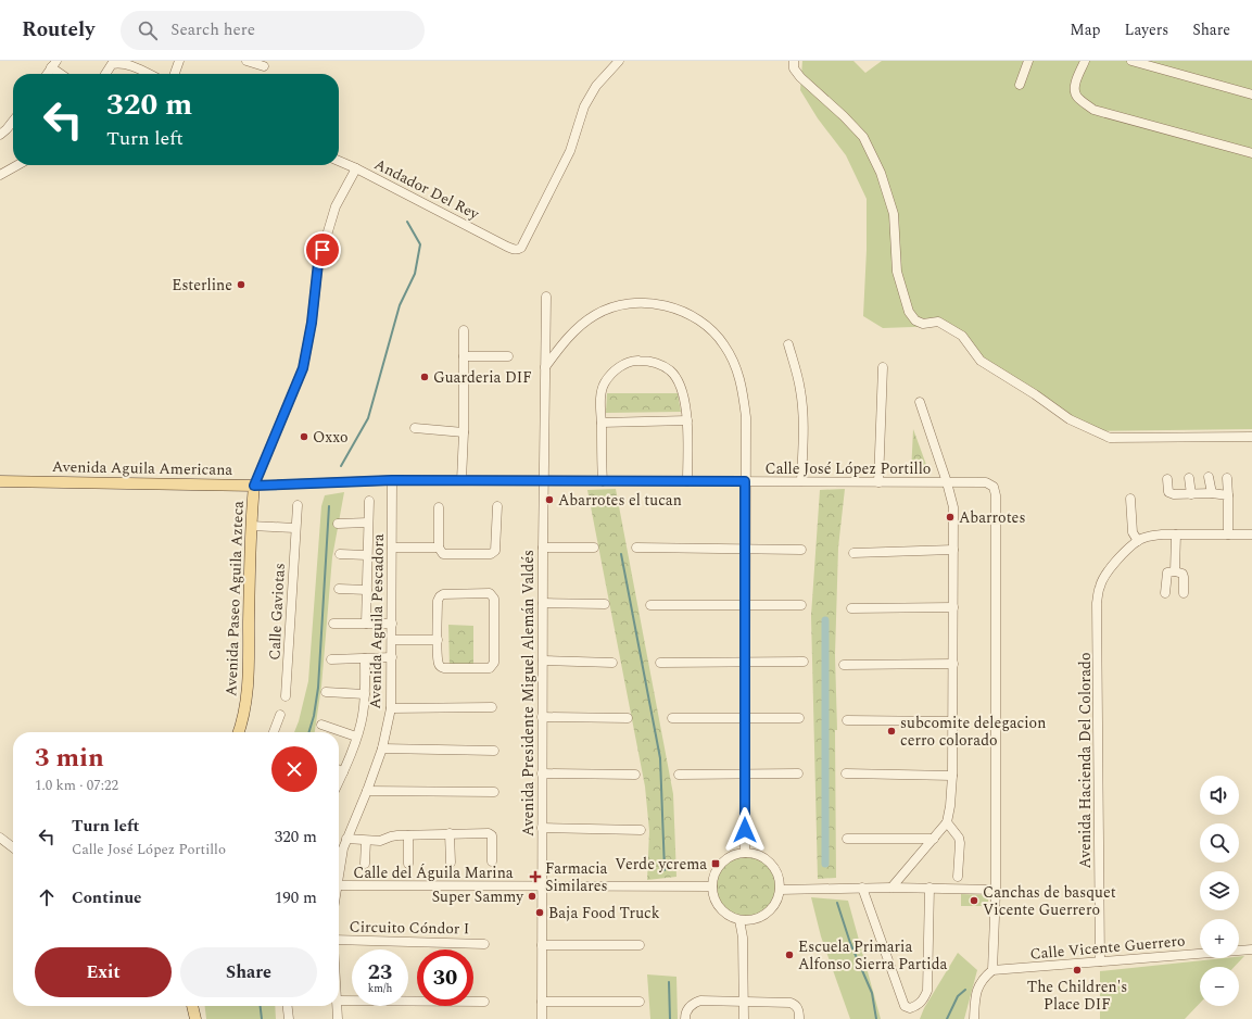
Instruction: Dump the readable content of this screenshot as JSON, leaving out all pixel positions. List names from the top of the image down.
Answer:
{
  "streets": {
    "main road": ["Avenida Aguila Americana", "Avenida Paseo Aguila Azteca"],
    "street": [
      "Andador Del Rey",
      "Calle José López Portillo",
      "Calle Gaviotas",
      "Avenida Aguila Pescadora",
      "Avenida Presidente Miguel Alemán Valdés",
      "Avenida Hacienda Del Colorado",
      "Calle del Águila Marina",
      "Circuito Cóndor I",
      "Calle Vicente Guerrero"
    ]
  },
  "crossings": [
    ["Avenida Aguila Americana", "Calle José López Portillo"],
    ["Avenida Aguila Americana", "Avenida Paseo Aguila Azteca"],
    ["Avenida Aguila Americana", "Avenida Aguila Pescadora"],
    ["Avenida Aguila Americana", "Avenida Presidente Miguel Alemán Valdés"],
    ["Calle José López Portillo", "Avenida Presidente Miguel Alemán Valdés"],
    ["Avenida Presidente Miguel Alemán Valdés", "Calle del Águila Marina"],
    ["Avenida Hacienda Del Colorado", "Calle Vicente Guerrero"]
  ],
  "places": {
    "other": [
      "Esterline",
      "Guarderia DIF",
      "Oxxo",
      "Abarrotes el tucan",
      "Abarrotes",
      "subcomite delegacion cerro colorado",
      "Super Sammy",
      "Canchas de basquet Vicente Guerrero",
      "Baja Food Truck",
      "Escuela Primaria Alfonso Sierra Partida",
      "The Children's Place DIF"
    ],
    "transit": ["Verde ycrema"],
    "health": ["Farmacia Similares"]
  },
  "page": {
    "header": "Routely",
    "search": "Search here",
    "nav": ["Map", "Layers", "Share"],
    "turn": ["320 m", "Turn left"],
    "heading": ["3 min", "1.0 km · 07:22"],
    "map_buttons": ["+", "−"],
    "list": [
      {
        "name": "Turn left",
        "note": "Calle José López Portillo",
        "value": "320 m"
      },
      {
        "name": "Continue",
        "value": "190 m"
      }
    ],
    "buttons": ["Exit", "Share"],
    "speed": "23 km/h",
    "limit": "30"
  }
}
